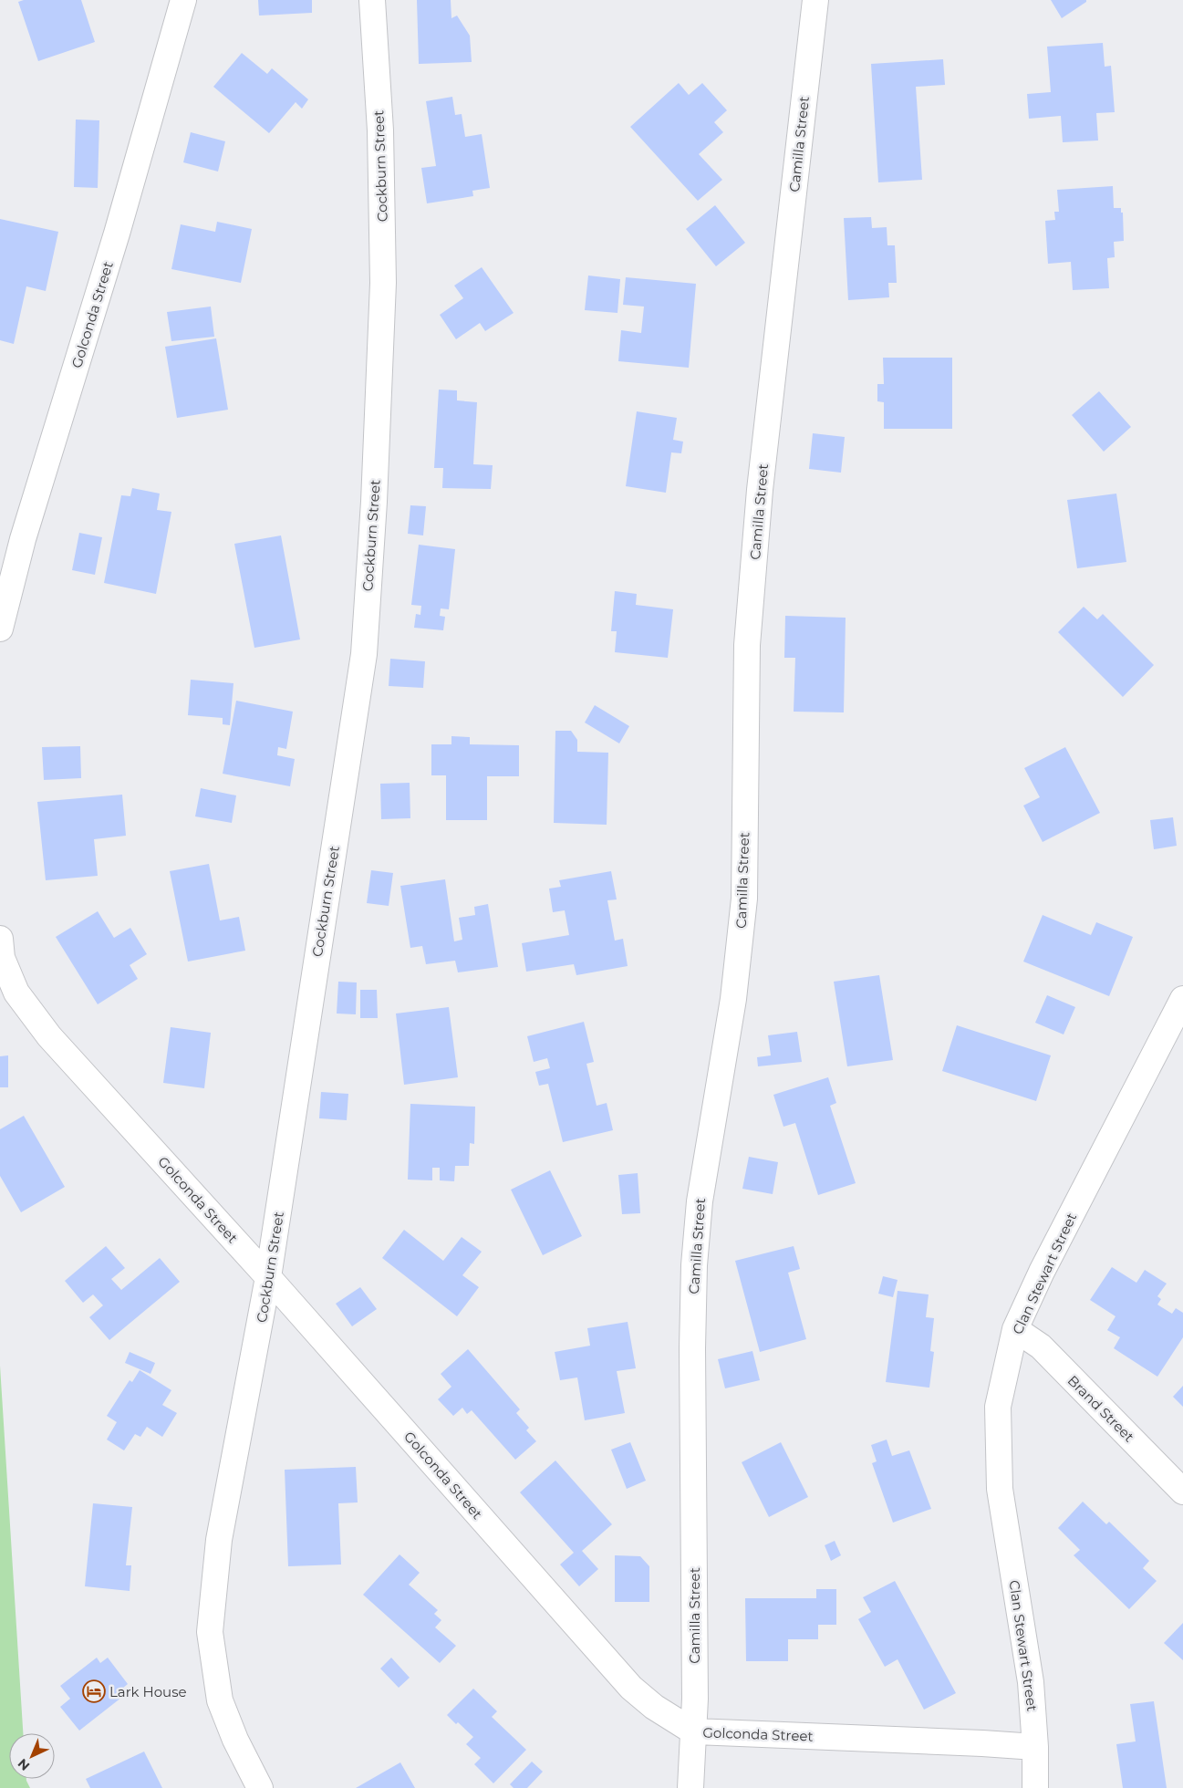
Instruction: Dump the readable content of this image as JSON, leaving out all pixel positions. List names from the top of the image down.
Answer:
{
  "streets": {
    "street": [
      "Camilla Street",
      "Cockburn Street",
      "Golconda Street",
      "Clan Stewart Street",
      "Brand Street"
    ]
  },
  "crossings": [
    ["Camilla Street", "Golconda Street"],
    ["Cockburn Street", "Golconda Street"],
    ["Golconda Street", "Clan Stewart Street"],
    ["Clan Stewart Street", "Brand Street"]
  ],
  "places": {
    "hotel": ["Lark House"]
  },
  "north": "bottom left"
}
